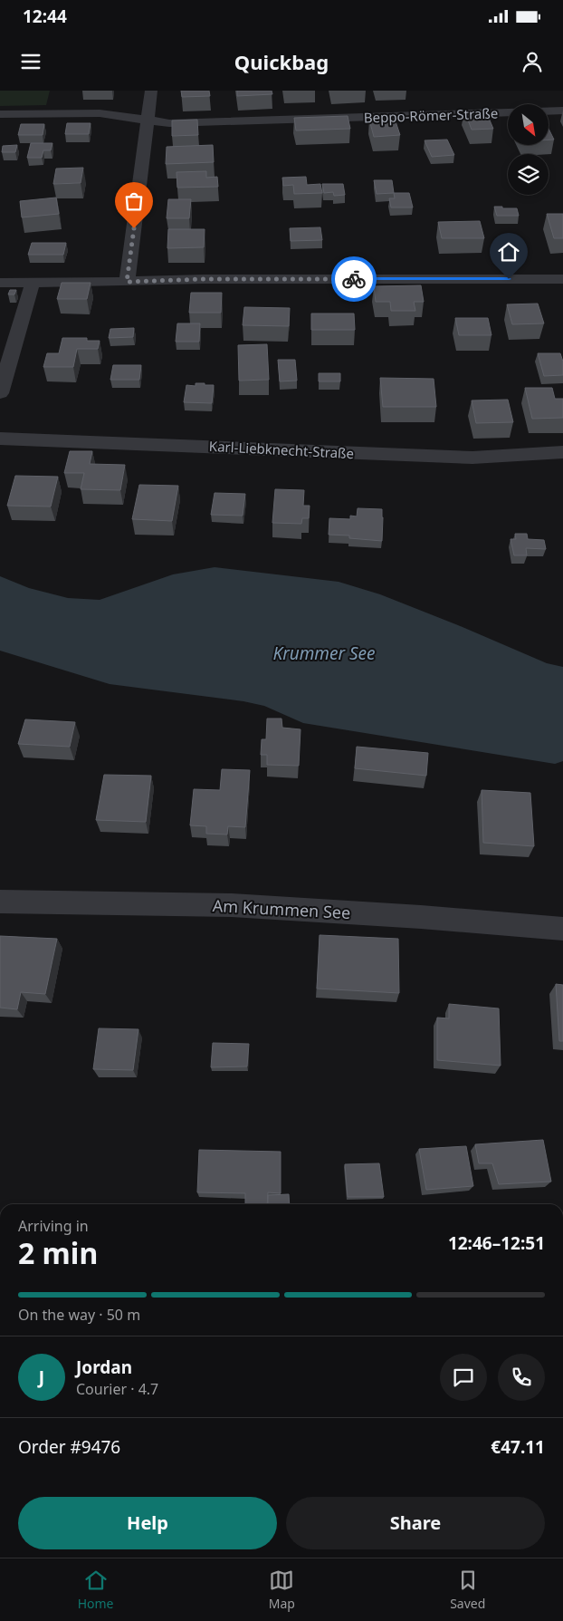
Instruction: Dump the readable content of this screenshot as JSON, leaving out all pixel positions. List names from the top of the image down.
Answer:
{
  "streets": {
    "street": ["Beppo-Römer-Straße", "Karl-Liebknecht-Straße", "Am Krummen See"]
  },
  "water": ["Krummer See"],
  "north": "bottom right",
  "page": {
    "status": "12:44",
    "header": "Quickbag",
    "heading": ["2 min", "Arriving in", "12:46–12:51"],
    "panel": [
      "Jordan",
      "Courier · 4.7",
      "Order #9476",
      "€47.11"
    ],
    "bar": "On the way · 50 m",
    "round": "J",
    "buttons": ["Help", "Share"],
    "tabs": ["Home", "Map", "Saved"]
  }
}
